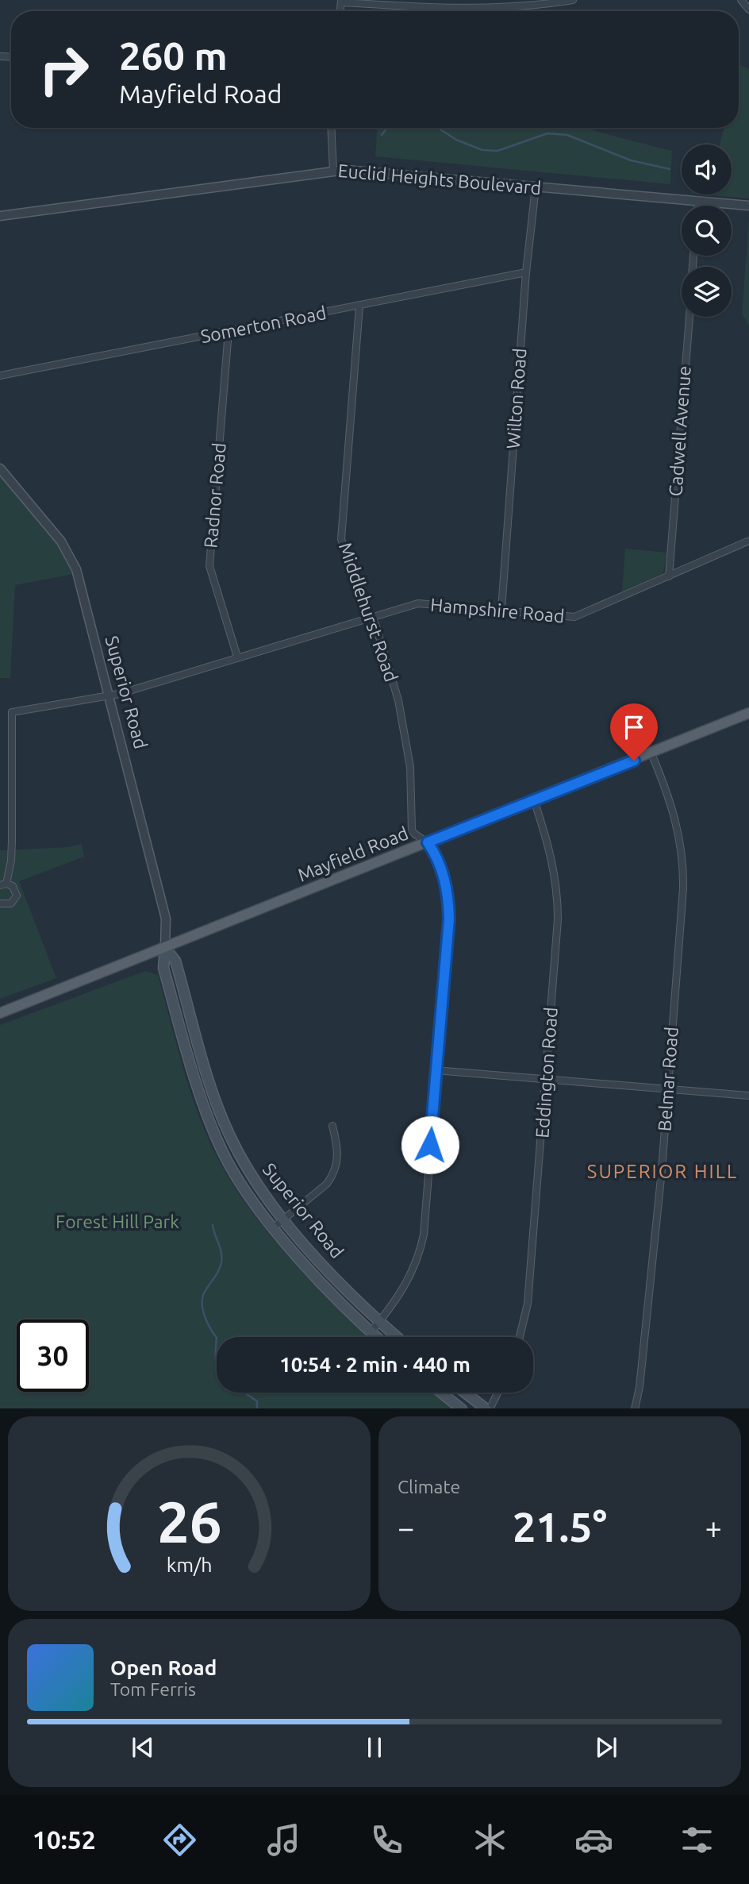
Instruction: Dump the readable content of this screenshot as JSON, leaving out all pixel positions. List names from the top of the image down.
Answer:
{
  "streets": {
    "main road": ["Superior Road", "Mayfield Road"],
    "street": [
      "Euclid Heights Boulevard",
      "Somerton Road",
      "Wilton Road",
      "Cadwell Avenue",
      "Radnor Road",
      "Hampshire Road",
      "Middlehurst Road",
      "Eddington Road",
      "Belmar Road"
    ]
  },
  "crossings": [
    ["Euclid Heights Boulevard", "Wilton Road"],
    ["Somerton Road", "Wilton Road"],
    ["Somerton Road", "Radnor Road"],
    ["Somerton Road", "Middlehurst Road"],
    ["Wilton Road", "Hampshire Road"],
    ["Cadwell Avenue", "Hampshire Road"],
    ["Radnor Road", "Hampshire Road"],
    ["Hampshire Road", "Middlehurst Road"],
    ["Hampshire Road", "Superior Road"],
    ["Middlehurst Road", "Superior Road"],
    ["Middlehurst Road", "Mayfield Road"],
    ["Superior Road", "Mayfield Road"],
    ["Mayfield Road", "Eddington Road"],
    ["Mayfield Road", "Belmar Road"]
  ],
  "districts": ["SUPERIOR HILL"],
  "parks": ["Forest Hill Park"],
  "page": {
    "turn": ["260 m", "Mayfield Road"],
    "limit": "30",
    "trip": "10:54 · 2 min · 440 m",
    "tile": "Climate",
    "heat": ["−", "21.5°", "+"],
    "song": ["Open Road", "Tom Ferris"],
    "tabs": "10:52",
    "gauge": ["26", "km/h"]
  }
}
